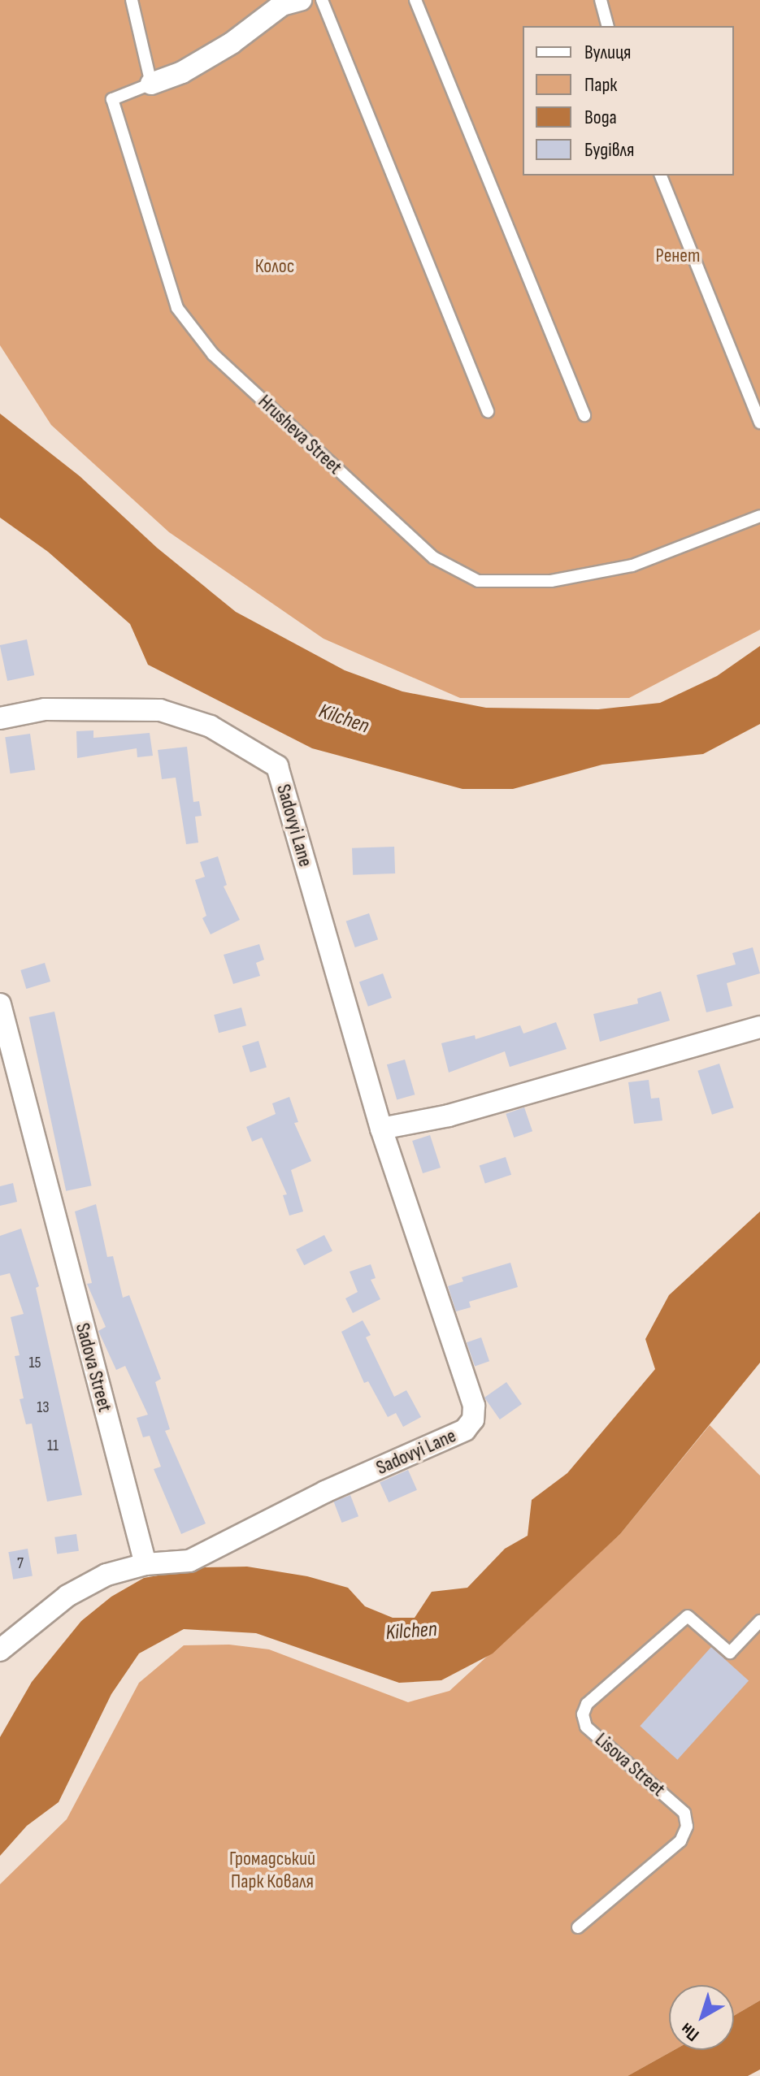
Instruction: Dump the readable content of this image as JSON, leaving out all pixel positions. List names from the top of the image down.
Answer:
{
  "streets": {
    "street": ["Sadovyi Lane", "Sadova Street"],
    "lane": ["Hrusheva Street", "Lisova Street"]
  },
  "crossings": [
    ["Sadovyi Lane", "Sadova Street"]
  ],
  "water": ["Kilchen"],
  "parks": ["Ренет", "Колос", "Громадський Парк Коваля"],
  "house_numbers": [
    "15",
    "13",
    "11",
    "7"
  ],
  "legend": [
    "Вулиця",
    "Парк",
    "Вода",
    "Будівля"
  ],
  "north": "bottom left"
}
